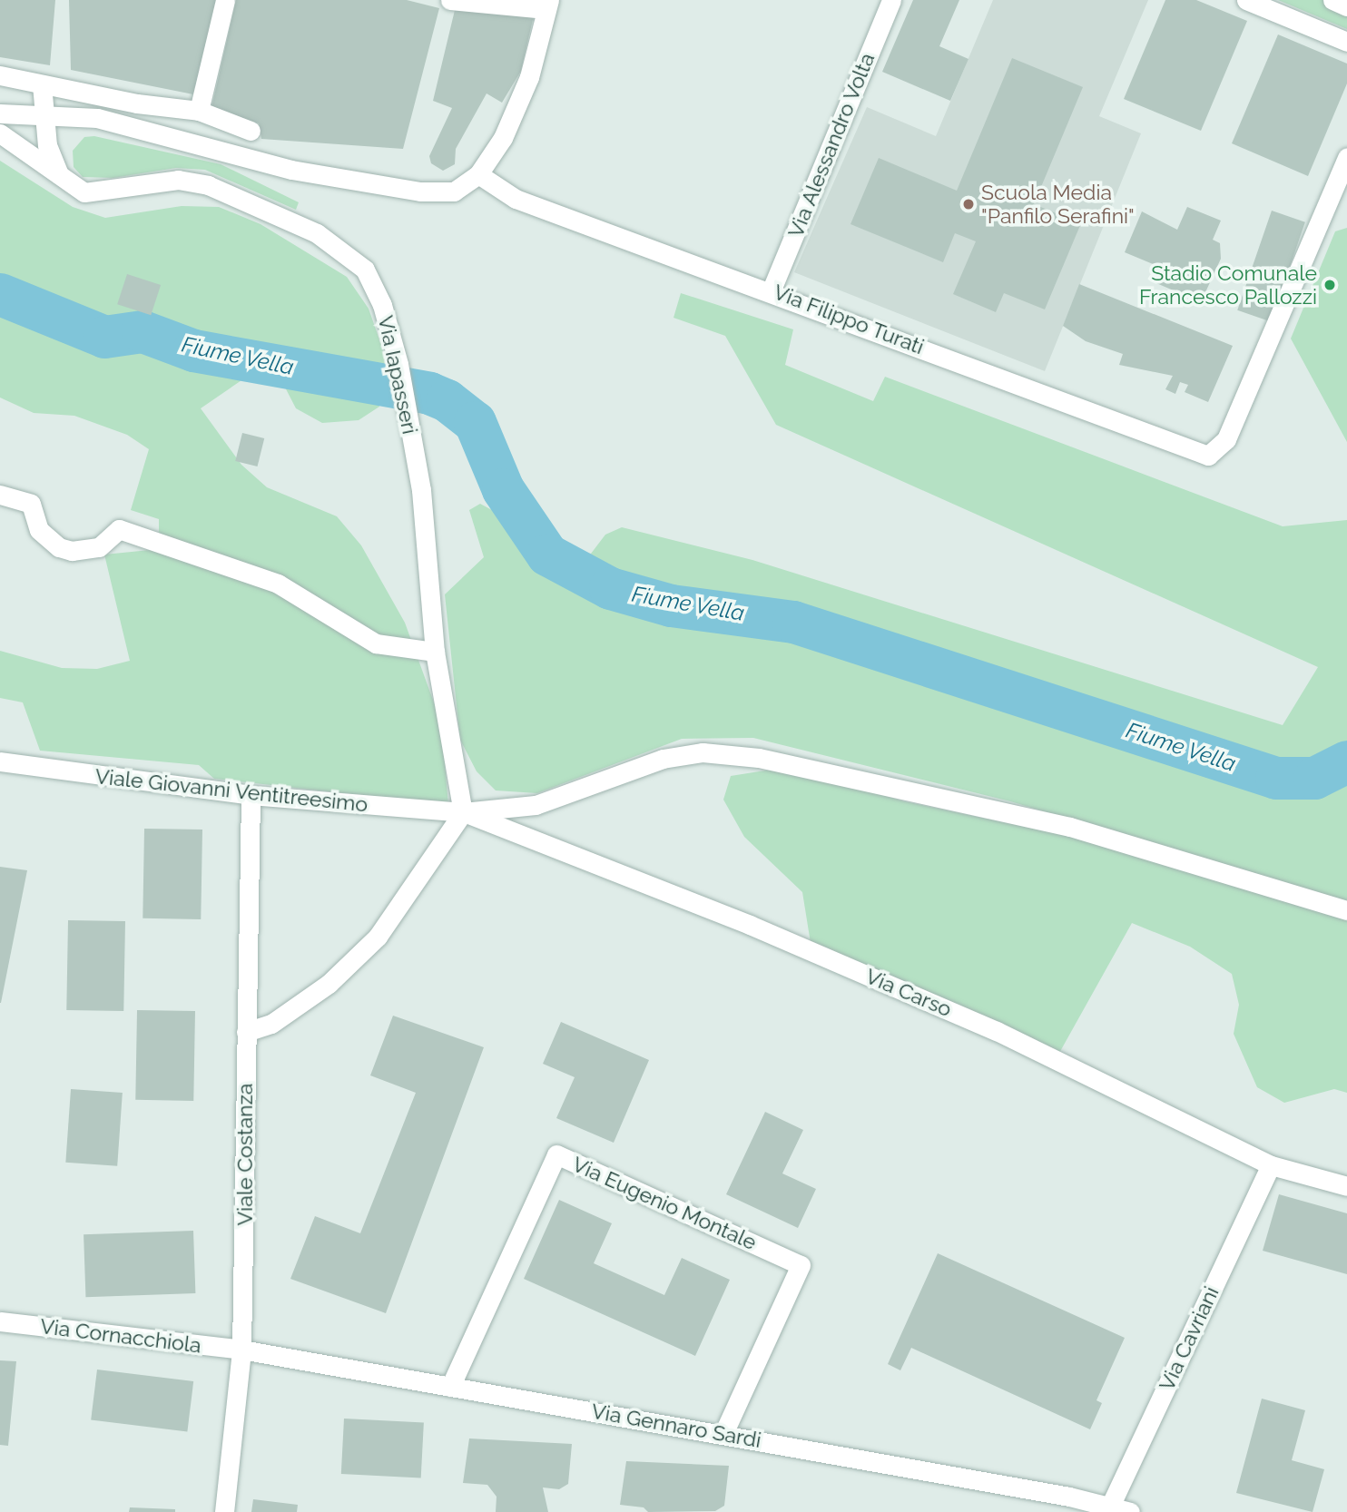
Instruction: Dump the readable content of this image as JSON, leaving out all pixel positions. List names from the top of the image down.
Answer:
{
  "streets": {
    "street": [
      "Via Alessandro Volta",
      "Via Filippo Turati",
      "Via Iapasseri",
      "Viale Giovanni Ventitreesimo",
      "Via Carso",
      "Viale Costanza",
      "Via Eugenio Montale",
      "Via Cornacchiola",
      "Via Cavriani",
      "Via Gennaro Sardi"
    ]
  },
  "crossings": [
    ["Via Alessandro Volta", "Via Filippo Turati"],
    ["Via Iapasseri", "Viale Giovanni Ventitreesimo"],
    ["Via Iapasseri", "Via Carso"],
    ["Viale Giovanni Ventitreesimo", "Via Carso"],
    ["Viale Giovanni Ventitreesimo", "Viale Costanza"],
    ["Via Carso", "Via Cavriani"],
    ["Viale Costanza", "Via Cornacchiola"],
    ["Viale Costanza", "Via Gennaro Sardi"],
    ["Via Eugenio Montale", "Via Gennaro Sardi"],
    ["Via Cornacchiola", "Via Gennaro Sardi"],
    ["Via Cavriani", "Via Gennaro Sardi"]
  ],
  "water": ["Fiume Vella"],
  "places": ["Scuola Media \"Panfilo Serafini\"", "Stadio Comunale Francesco Pallozzi"]
}
